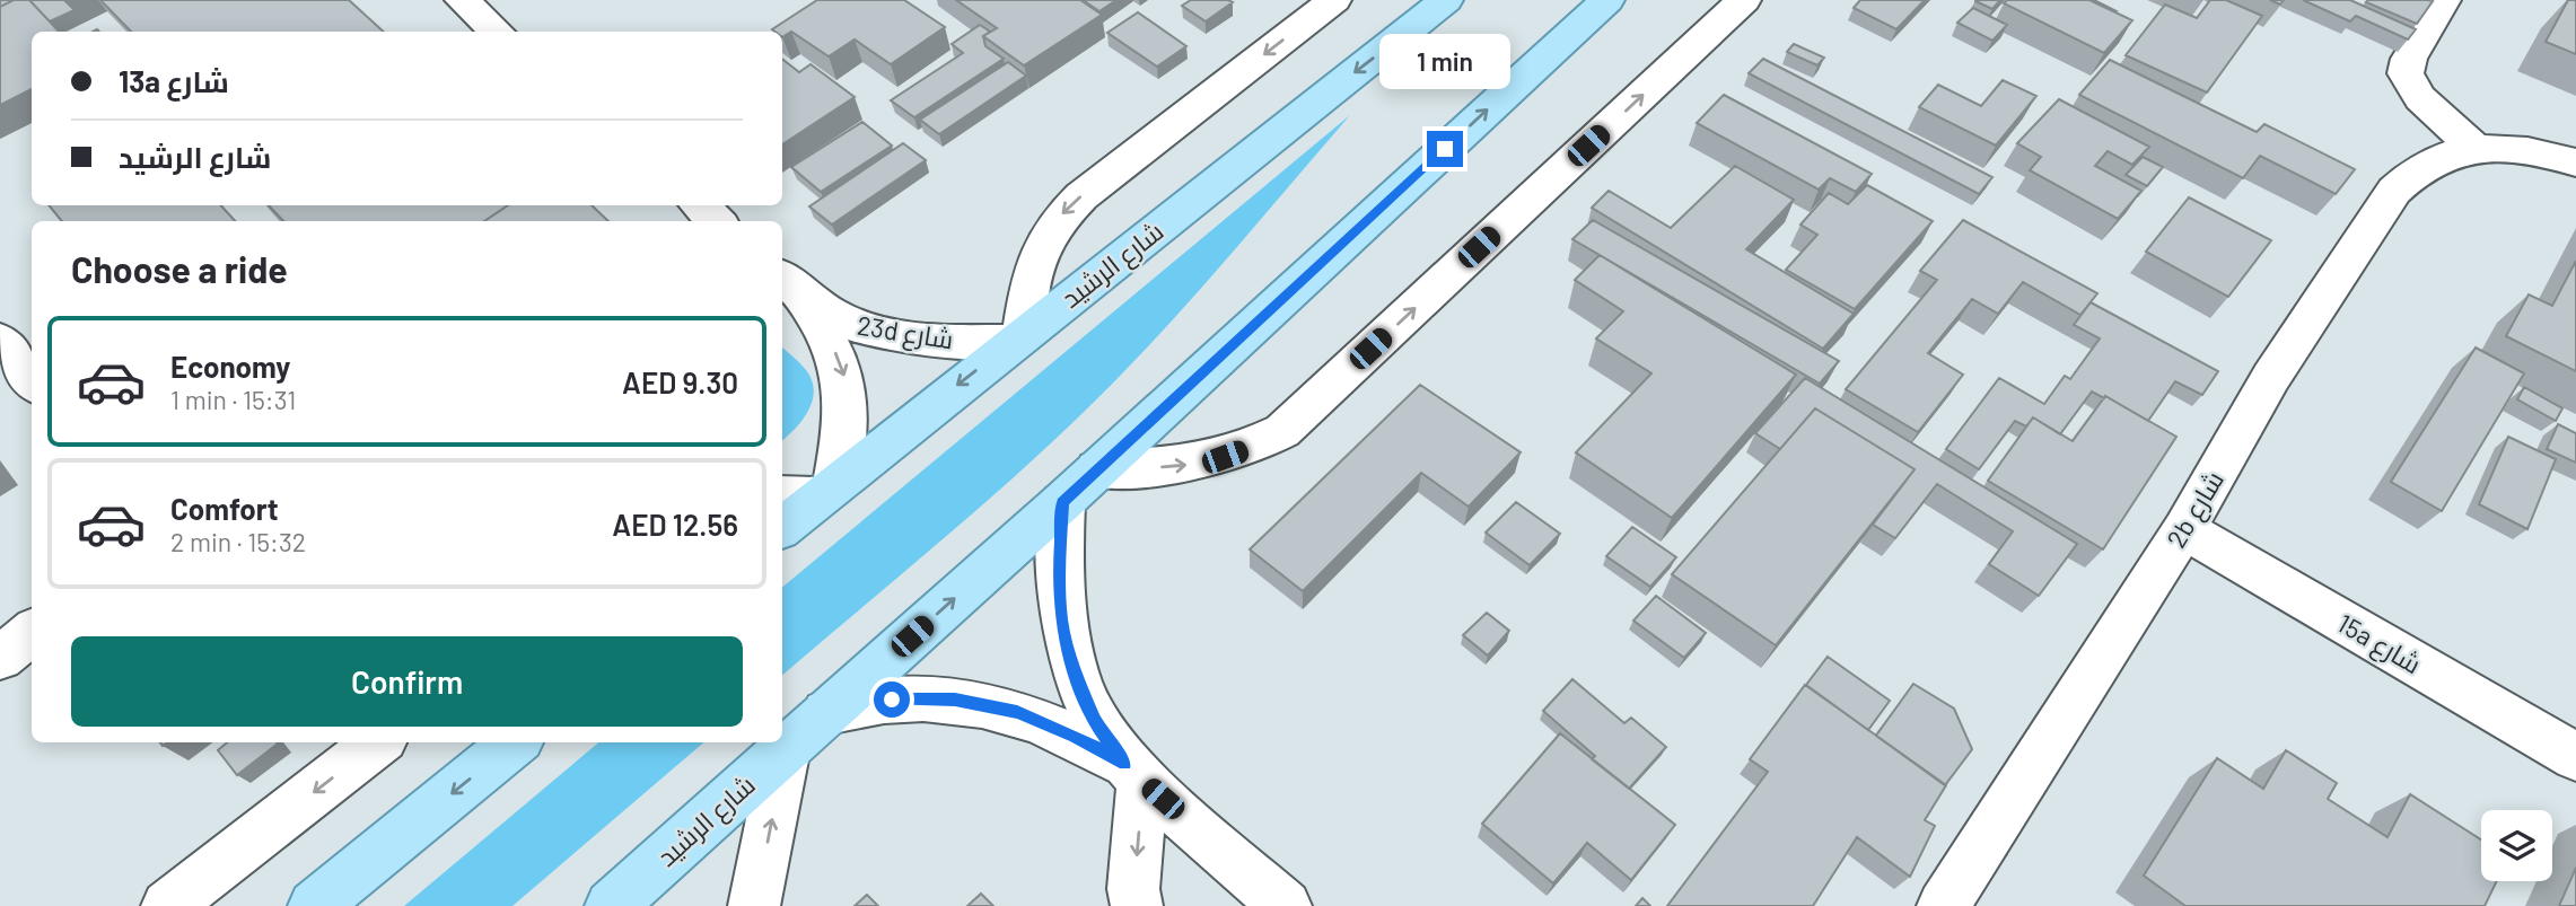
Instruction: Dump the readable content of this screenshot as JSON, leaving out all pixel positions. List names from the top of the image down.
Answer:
{
  "streets": {
    "main road": ["شارع الرشيد"],
    "street": ["23d شارع", "2b شارع", "15a شارع"]
  },
  "crossings": [
    ["شارع الرشيد", "23d شارع"],
    ["2b شارع", "15a شارع"]
  ],
  "page": {
    "banner": ["13a شارع", "شارع الرشيد"],
    "bubble": "1 min",
    "heading": "Choose a ride",
    "list": [
      {
        "name": "Economy",
        "note": "1 min · 15:31",
        "value": "AED 9.30"
      },
      {
        "name": "Comfort",
        "note": "2 min · 15:32",
        "value": "AED 12.56"
      }
    ],
    "buttons": "Confirm"
  }
}
